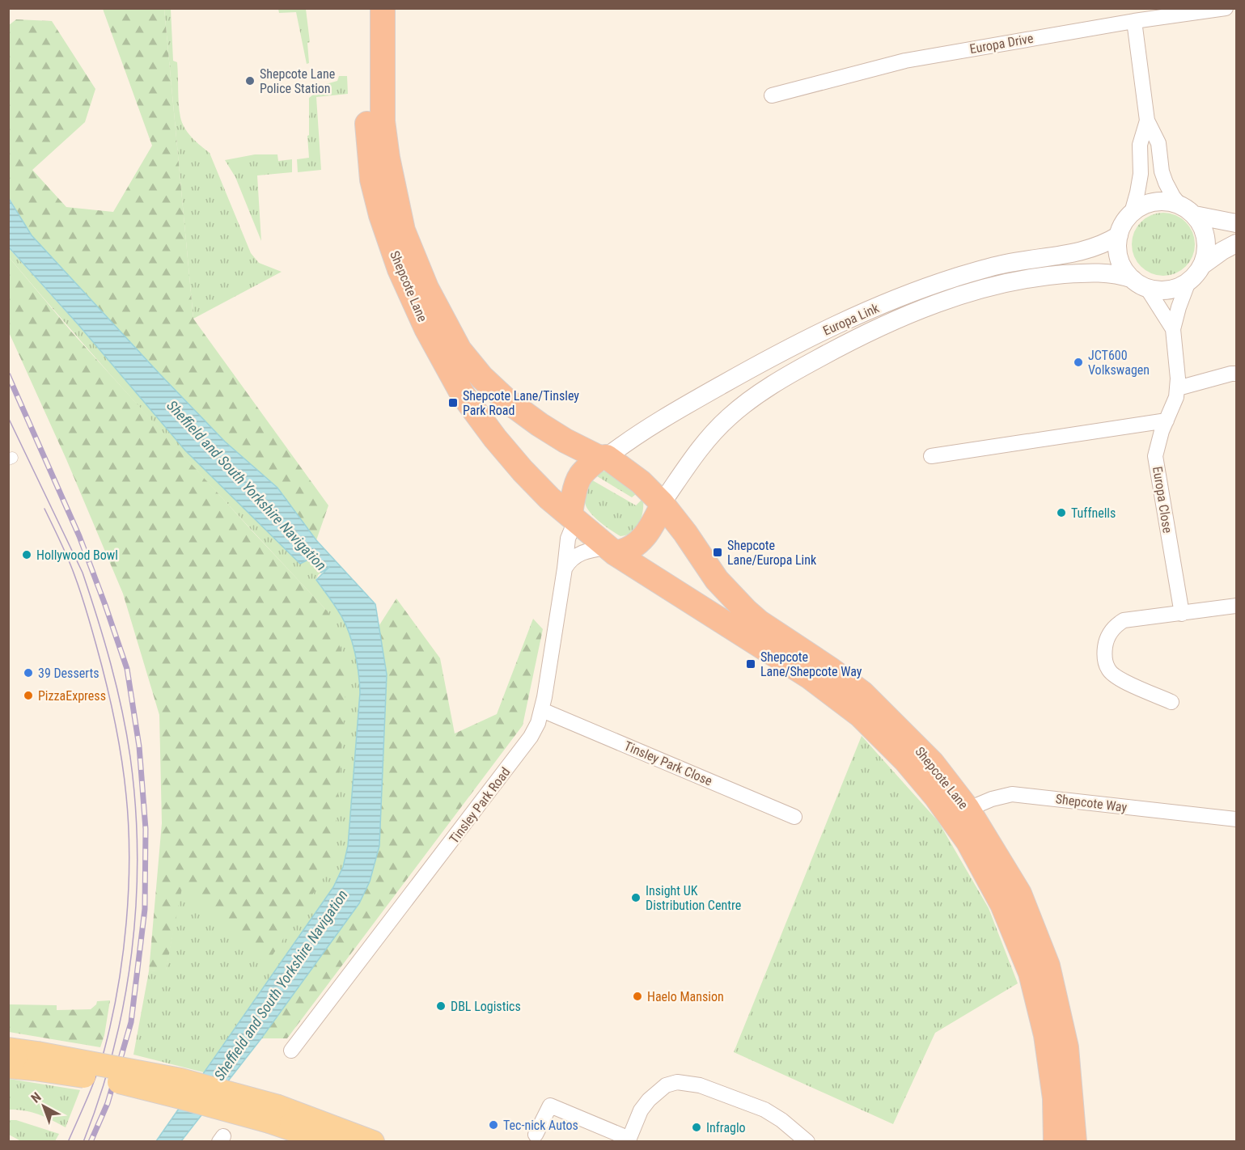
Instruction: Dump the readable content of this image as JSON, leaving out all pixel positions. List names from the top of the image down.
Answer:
{
  "streets": {
    "highway": ["Shepcote Lane"],
    "street": [
      "Europa Drive",
      "Europa Link",
      "Europa Close",
      "Tinsley Park Close",
      "Shepcote Way",
      "Tinsley Park Road"
    ]
  },
  "crossings": [
    ["Shepcote Lane", "Europa Link"],
    ["Shepcote Lane", "Shepcote Way"],
    ["Shepcote Lane", "Tinsley Park Road"],
    ["Europa Link", "Europa Close"],
    ["Europa Link", "Tinsley Park Road"],
    ["Tinsley Park Close", "Tinsley Park Road"]
  ],
  "water": ["Sheffield and South Yorkshire Navigation"],
  "places": {
    "other": [
      "Shepcote Lane Police Station",
      "JCT600 Volkswagen",
      "Tuffnells",
      "Hollywood Bowl",
      "39 Desserts",
      "PizzaExpress",
      "Insight UK Distribution Centre",
      "Haelo Mansion",
      "DBL Logistics",
      "Tec-nick Autos",
      "Infraglo"
    ],
    "transit": ["Shepcote Lane/Tinsley Park Road", "Shepcote Lane/Europa Link", "Shepcote Lane/Shepcote Way"]
  },
  "north": "top left"
}
